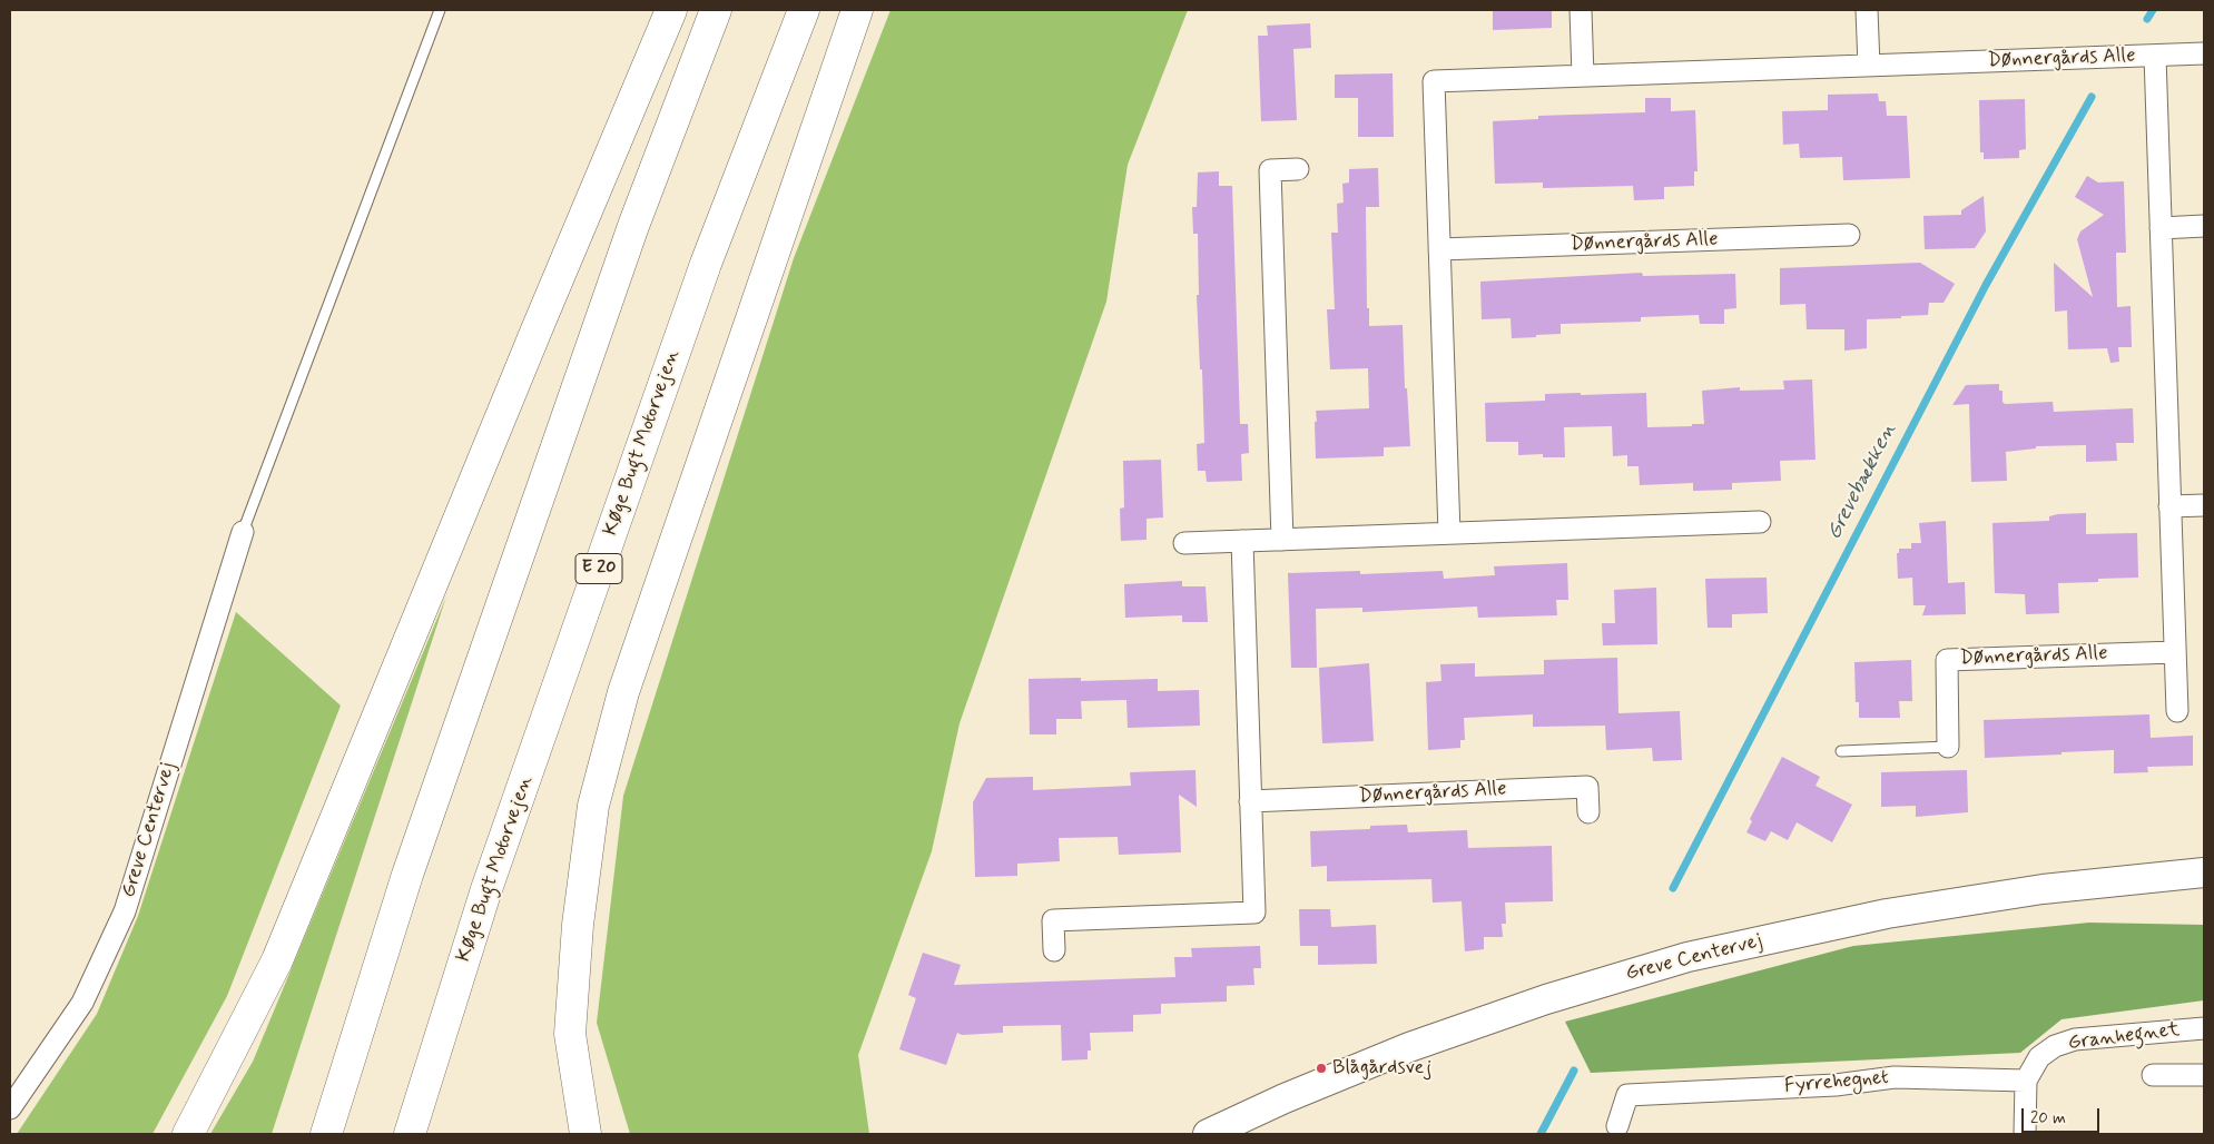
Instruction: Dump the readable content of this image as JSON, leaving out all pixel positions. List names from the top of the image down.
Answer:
{
  "streets": {
    "highway": ["Køge Bugt Motorvejen", "E 20"],
    "street": [
      "Dønnergårds Alle",
      "Greve Centervej",
      "Granhegnet",
      "Fyrrehegnet"
    ]
  },
  "crossings": [
    ["Granhegnet", "Fyrrehegnet"]
  ],
  "water": ["Grevebækken"],
  "places": ["Blågårdsvej"],
  "scale_bar": "20 m"
}
